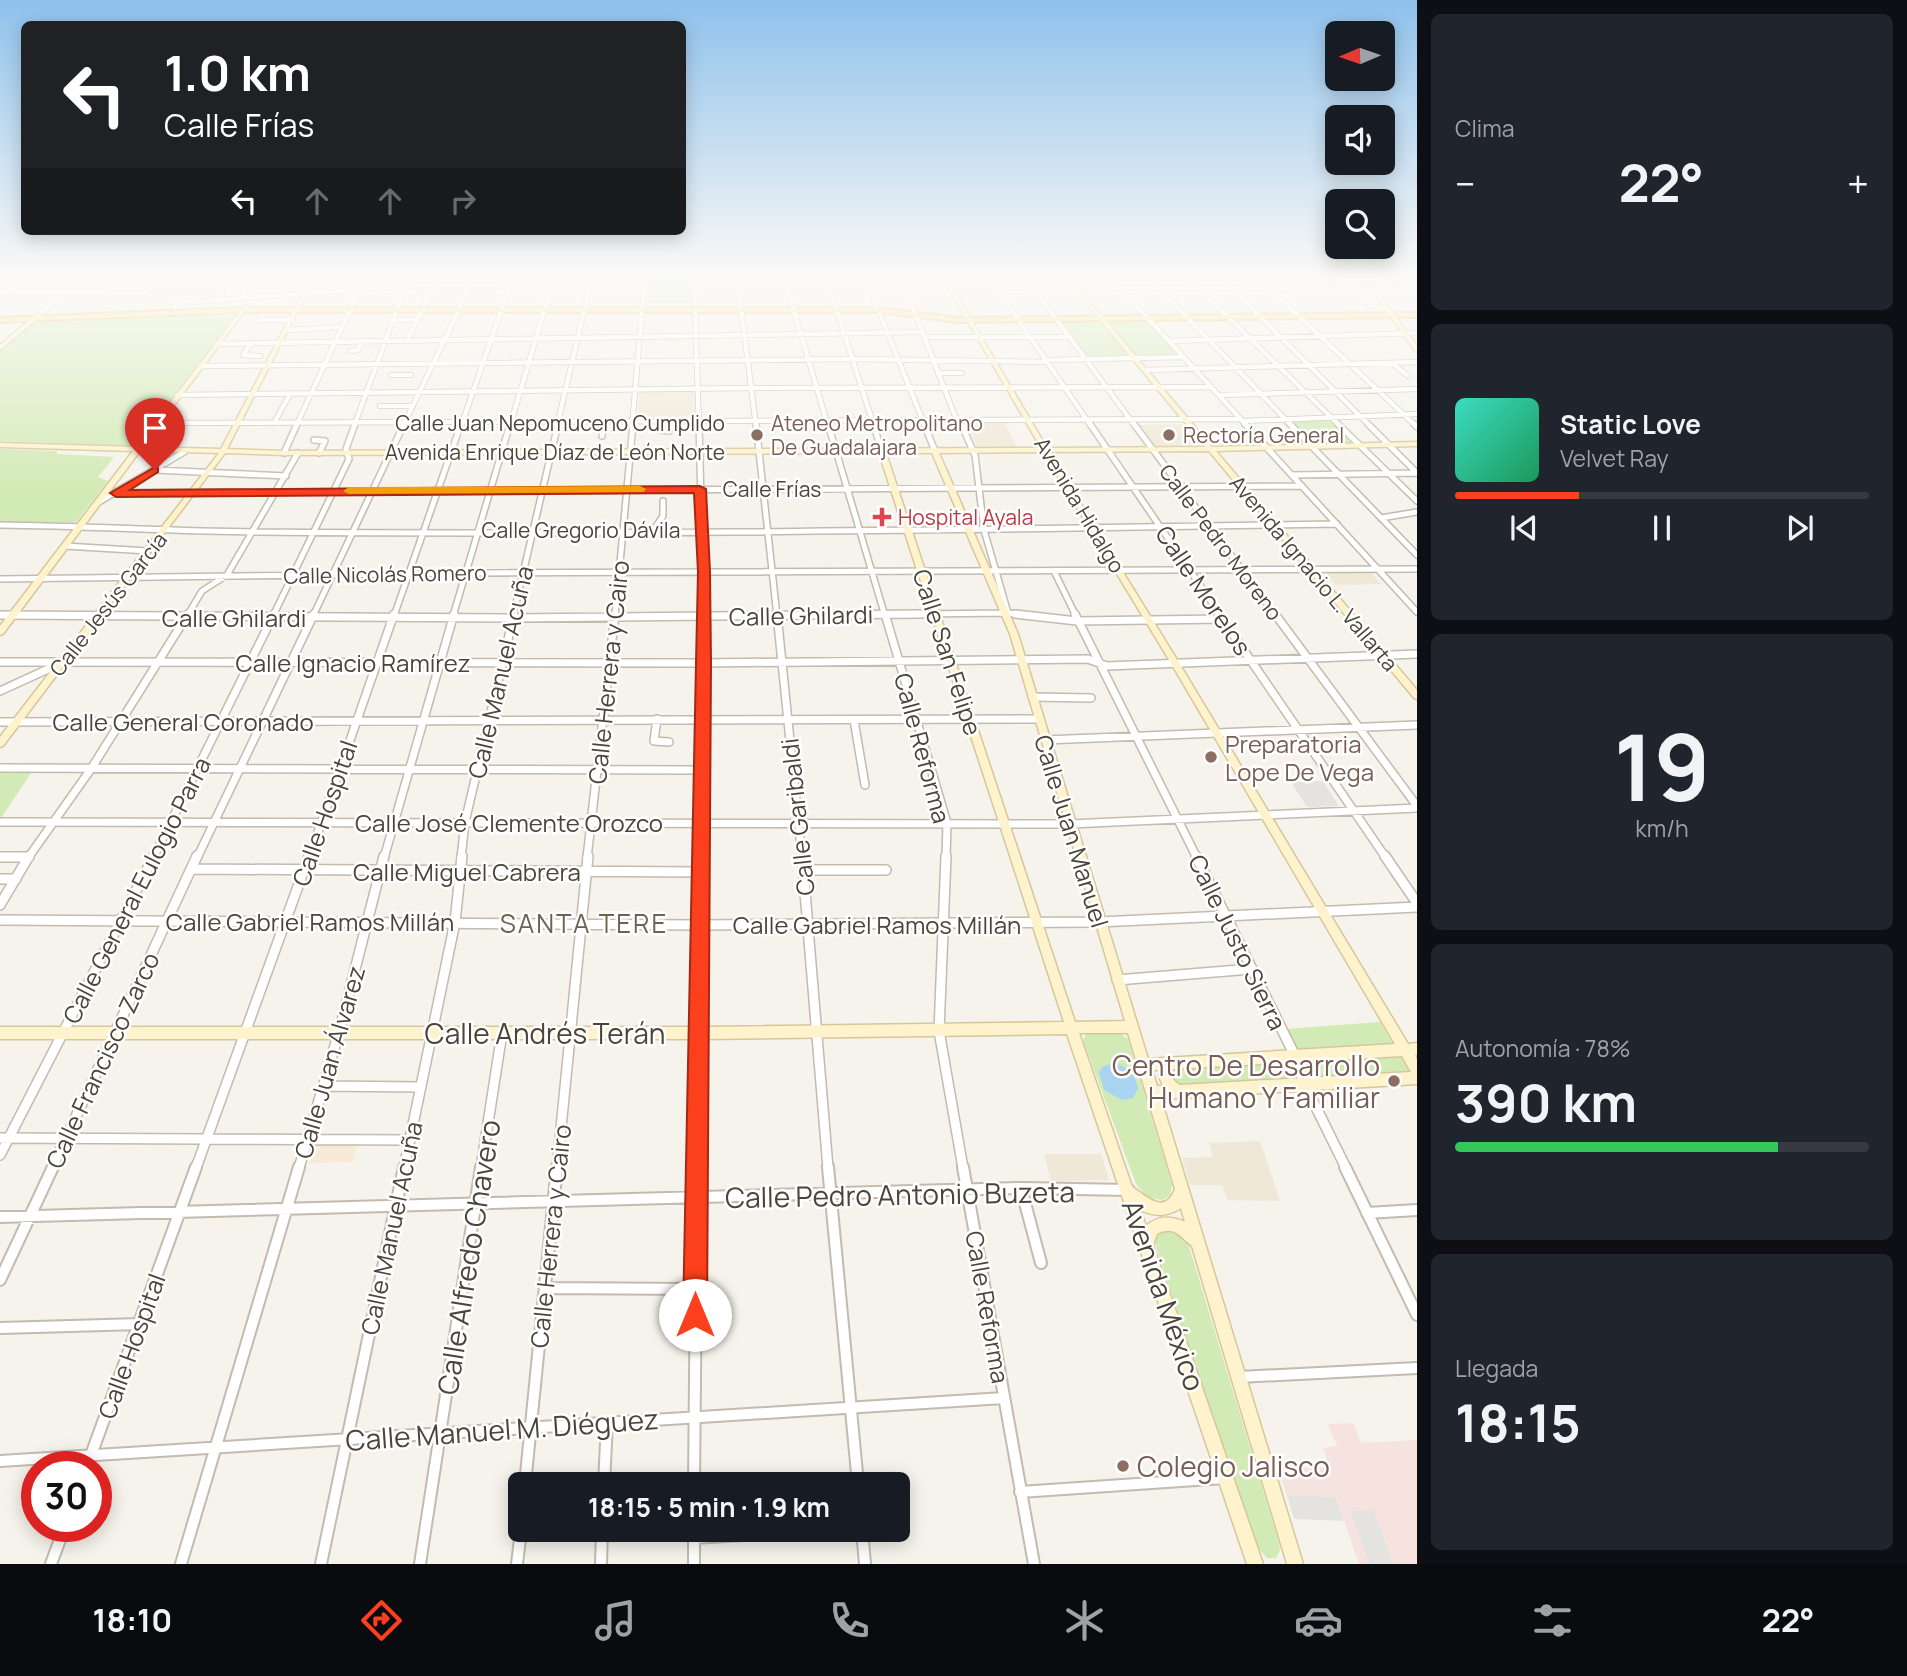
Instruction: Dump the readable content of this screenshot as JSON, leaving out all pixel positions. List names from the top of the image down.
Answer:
{
  "streets": {
    "main road": [
      "Avenida Enrique Díaz de León Norte",
      "Avenida Hidalgo",
      "Avenida Ignacio L. Vallarta",
      "Calle Jesús García",
      "Calle San Felipe",
      "Calle Juan Manuel",
      "Calle Andrés Terán",
      "Avenida México"
    ],
    "street": [
      "Calle Juan Nepomuceno Cumplido",
      "Calle Frías",
      "Calle Gregorio Dávila",
      "Calle Pedro Moreno",
      "Calle Nicolás Romero",
      "Calle Morelos",
      "Calle Ghilardi",
      "Calle Ignacio Ramírez",
      "Calle Manuel Acuña",
      "Calle Herrera y Cairo",
      "Calle General Coronado",
      "Calle Reforma",
      "Calle Hospital",
      "Calle Garibaldi",
      "Calle José Clemente Orozco",
      "Calle Miguel Cabrera",
      "Calle General Eulogio Parra",
      "Calle Gabriel Ramos Millán",
      "Calle Justo Sierra",
      "Calle Francisco Zarco",
      "Calle Juan Álvarez",
      "Calle Pedro Antonio Buzeta",
      "Calle Alfredo Chavero",
      "Calle Manuel M. Diéguez"
    ]
  },
  "crossings": [
    ["Calle Juan Nepomuceno Cumplido", "Avenida Hidalgo"],
    ["Calle Juan Nepomuceno Cumplido", "Calle Pedro Moreno"],
    ["Calle Juan Nepomuceno Cumplido", "Avenida Ignacio L. Vallarta"],
    ["Calle Juan Nepomuceno Cumplido", "Calle Morelos"],
    ["Calle Juan Nepomuceno Cumplido", "Calle Jesús García"],
    ["Calle Juan Nepomuceno Cumplido", "Calle San Felipe"],
    ["Calle Juan Nepomuceno Cumplido", "Calle Manuel Acuña"],
    ["Calle Juan Nepomuceno Cumplido", "Calle Herrera y Cairo"],
    ["Calle Juan Nepomuceno Cumplido", "Calle Reforma"],
    ["Calle Juan Nepomuceno Cumplido", "Calle Hospital"],
    ["Calle Juan Nepomuceno Cumplido", "Calle Garibaldi"],
    ["Calle Juan Nepomuceno Cumplido", "Calle Juan Manuel"],
    ["Calle Juan Nepomuceno Cumplido", "Calle General Eulogio Parra"],
    ["Calle Juan Nepomuceno Cumplido", "Calle Francisco Zarco"],
    ["Calle Juan Nepomuceno Cumplido", "Calle Juan Álvarez"],
    ["Avenida Enrique Díaz de León Norte", "Avenida Hidalgo"],
    ["Avenida Enrique Díaz de León Norte", "Calle Pedro Moreno"],
    ["Avenida Enrique Díaz de León Norte", "Avenida Ignacio L. Vallarta"],
    ["Avenida Enrique Díaz de León Norte", "Calle Morelos"],
    ["Avenida Enrique Díaz de León Norte", "Calle Jesús García"],
    ["Avenida Enrique Díaz de León Norte", "Calle San Felipe"],
    ["Avenida Enrique Díaz de León Norte", "Calle Manuel Acuña"],
    ["Avenida Enrique Díaz de León Norte", "Calle Herrera y Cairo"],
    ["Avenida Enrique Díaz de León Norte", "Calle Reforma"],
    ["Avenida Enrique Díaz de León Norte", "Calle Hospital"],
    ["Avenida Enrique Díaz de León Norte", "Calle Garibaldi"],
    ["Avenida Enrique Díaz de León Norte", "Calle Juan Manuel"],
    ["Avenida Enrique Díaz de León Norte", "Calle General Eulogio Parra"],
    ["Avenida Enrique Díaz de León Norte", "Calle Francisco Zarco"],
    ["Avenida Enrique Díaz de León Norte", "Calle Juan Álvarez"],
    ["Calle Frías", "Avenida Hidalgo"],
    ["Calle Frías", "Calle Pedro Moreno"],
    ["Calle Frías", "Avenida Ignacio L. Vallarta"],
    ["Calle Frías", "Calle Morelos"],
    ["Calle Frías", "Calle Jesús García"],
    ["Calle Frías", "Calle San Felipe"],
    ["Calle Frías", "Calle Manuel Acuña"],
    ["Calle Frías", "Calle Herrera y Cairo"],
    ["Calle Frías", "Calle Reforma"],
    ["Calle Frías", "Calle Hospital"],
    ["Calle Frías", "Calle Garibaldi"],
    ["Calle Frías", "Calle Juan Manuel"],
    ["Calle Frías", "Calle General Eulogio Parra"],
    ["Calle Frías", "Calle Francisco Zarco"],
    ["Calle Frías", "Calle Juan Álvarez"],
    ["Avenida Hidalgo", "Calle Gregorio Dávila"],
    ["Avenida Hidalgo", "Calle Nicolás Romero"],
    ["Avenida Hidalgo", "Calle Ghilardi"],
    ["Avenida Hidalgo", "Calle Ignacio Ramírez"],
    ["Avenida Hidalgo", "Calle José Clemente Orozco"],
    ["Calle Gregorio Dávila", "Calle Pedro Moreno"],
    ["Calle Gregorio Dávila", "Avenida Ignacio L. Vallarta"],
    ["Calle Gregorio Dávila", "Calle Morelos"],
    ["Calle Gregorio Dávila", "Calle Jesús García"],
    ["Calle Gregorio Dávila", "Calle San Felipe"],
    ["Calle Gregorio Dávila", "Calle Manuel Acuña"],
    ["Calle Gregorio Dávila", "Calle Herrera y Cairo"],
    ["Calle Gregorio Dávila", "Calle Reforma"],
    ["Calle Gregorio Dávila", "Calle Hospital"],
    ["Calle Gregorio Dávila", "Calle Garibaldi"],
    ["Calle Gregorio Dávila", "Calle Juan Manuel"],
    ["Calle Gregorio Dávila", "Calle General Eulogio Parra"],
    ["Calle Gregorio Dávila", "Calle Francisco Zarco"],
    ["Calle Gregorio Dávila", "Calle Juan Álvarez"],
    ["Calle Pedro Moreno", "Calle Nicolás Romero"],
    ["Calle Pedro Moreno", "Calle Ignacio Ramírez"],
    ["Calle Pedro Moreno", "Calle José Clemente Orozco"],
    ["Avenida Ignacio L. Vallarta", "Calle Nicolás Romero"],
    ["Avenida Ignacio L. Vallarta", "Calle Ignacio Ramírez"],
    ["Calle Nicolás Romero", "Calle Morelos"],
    ["Calle Nicolás Romero", "Calle Jesús García"],
    ["Calle Nicolás Romero", "Calle San Felipe"],
    ["Calle Nicolás Romero", "Calle Manuel Acuña"],
    ["Calle Nicolás Romero", "Calle Herrera y Cairo"],
    ["Calle Nicolás Romero", "Calle Reforma"],
    ["Calle Nicolás Romero", "Calle Hospital"],
    ["Calle Nicolás Romero", "Calle Garibaldi"],
    ["Calle Nicolás Romero", "Calle Juan Manuel"],
    ["Calle Nicolás Romero", "Calle General Eulogio Parra"],
    ["Calle Nicolás Romero", "Calle Justo Sierra"],
    ["Calle Nicolás Romero", "Calle Francisco Zarco"],
    ["Calle Nicolás Romero", "Calle Juan Álvarez"],
    ["Calle Morelos", "Calle Ghilardi"],
    ["Calle Morelos", "Calle Ignacio Ramírez"],
    ["Calle Morelos", "Calle José Clemente Orozco"],
    ["Calle Morelos", "Calle Gabriel Ramos Millán"],
    ["Calle Jesús García", "Calle Ghilardi"],
    ["Calle Jesús García", "Calle Ignacio Ramírez"],
    ["Calle Jesús García", "Calle General Coronado"],
    ["Calle Ghilardi", "Calle San Felipe"],
    ["Calle Ghilardi", "Calle Manuel Acuña"],
    ["Calle Ghilardi", "Calle Herrera y Cairo"],
    ["Calle Ghilardi", "Calle Reforma"],
    ["Calle Ghilardi", "Calle Hospital"],
    ["Calle Ghilardi", "Calle Garibaldi"],
    ["Calle Ghilardi", "Calle Juan Manuel"],
    ["Calle Ghilardi", "Calle General Eulogio Parra"],
    ["Calle Ghilardi", "Calle Justo Sierra"],
    ["Calle Ghilardi", "Calle Francisco Zarco"],
    ["Calle Ghilardi", "Calle Juan Álvarez"],
    ["Calle San Felipe", "Calle Ignacio Ramírez"],
    ["Calle San Felipe", "Calle General Coronado"],
    ["Calle San Felipe", "Calle José Clemente Orozco"],
    ["Calle San Felipe", "Calle Gabriel Ramos Millán"],
    ["Calle San Felipe", "Calle Andrés Terán"],
    ["Calle San Felipe", "Avenida México"],
    ["Calle Ignacio Ramírez", "Calle Manuel Acuña"],
    ["Calle Ignacio Ramírez", "Calle Herrera y Cairo"],
    ["Calle Ignacio Ramírez", "Calle Reforma"],
    ["Calle Ignacio Ramírez", "Calle Hospital"],
    ["Calle Ignacio Ramírez", "Calle Garibaldi"],
    ["Calle Ignacio Ramírez", "Calle Juan Manuel"],
    ["Calle Ignacio Ramírez", "Calle General Eulogio Parra"],
    ["Calle Ignacio Ramírez", "Calle Justo Sierra"],
    ["Calle Ignacio Ramírez", "Calle Francisco Zarco"],
    ["Calle Ignacio Ramírez", "Calle Juan Álvarez"],
    ["Calle Manuel Acuña", "Calle General Coronado"],
    ["Calle Manuel Acuña", "Calle José Clemente Orozco"],
    ["Calle Manuel Acuña", "Calle Miguel Cabrera"],
    ["Calle Manuel Acuña", "Calle Gabriel Ramos Millán"],
    ["Calle Manuel Acuña", "Calle Andrés Terán"],
    ["Calle Manuel Acuña", "Calle Pedro Antonio Buzeta"],
    ["Calle Manuel Acuña", "Calle Manuel M. Diéguez"],
    ["Calle Herrera y Cairo", "Calle General Coronado"],
    ["Calle Herrera y Cairo", "Calle José Clemente Orozco"],
    ["Calle Herrera y Cairo", "Calle Miguel Cabrera"],
    ["Calle Herrera y Cairo", "Calle Gabriel Ramos Millán"],
    ["Calle Herrera y Cairo", "Calle Andrés Terán"],
    ["Calle Herrera y Cairo", "Calle Pedro Antonio Buzeta"],
    ["Calle Herrera y Cairo", "Calle Manuel M. Diéguez"],
    ["Calle General Coronado", "Calle Reforma"],
    ["Calle General Coronado", "Calle Hospital"],
    ["Calle General Coronado", "Calle Garibaldi"],
    ["Calle General Coronado", "Calle Juan Manuel"],
    ["Calle General Coronado", "Calle General Eulogio Parra"],
    ["Calle General Coronado", "Calle Francisco Zarco"],
    ["Calle General Coronado", "Calle Juan Álvarez"],
    ["Calle Reforma", "Calle José Clemente Orozco"],
    ["Calle Reforma", "Calle Gabriel Ramos Millán"],
    ["Calle Reforma", "Calle Andrés Terán"],
    ["Calle Reforma", "Calle Pedro Antonio Buzeta"],
    ["Calle Reforma", "Calle Manuel M. Diéguez"],
    ["Calle Hospital", "Calle José Clemente Orozco"],
    ["Calle Hospital", "Calle Miguel Cabrera"],
    ["Calle Hospital", "Calle Gabriel Ramos Millán"],
    ["Calle Hospital", "Calle Andrés Terán"],
    ["Calle Hospital", "Calle Pedro Antonio Buzeta"],
    ["Calle Garibaldi", "Calle José Clemente Orozco"],
    ["Calle Garibaldi", "Calle Gabriel Ramos Millán"],
    ["Calle Garibaldi", "Calle Andrés Terán"],
    ["Calle Garibaldi", "Calle Pedro Antonio Buzeta"],
    ["Calle Garibaldi", "Calle Manuel M. Diéguez"],
    ["Calle José Clemente Orozco", "Calle Juan Manuel"],
    ["Calle José Clemente Orozco", "Calle General Eulogio Parra"],
    ["Calle José Clemente Orozco", "Calle Justo Sierra"],
    ["Calle José Clemente Orozco", "Calle Francisco Zarco"],
    ["Calle José Clemente Orozco", "Calle Juan Álvarez"],
    ["Calle Juan Manuel", "Calle Gabriel Ramos Millán"],
    ["Calle Juan Manuel", "Calle Andrés Terán"],
    ["Calle Juan Manuel", "Avenida México"],
    ["Calle Miguel Cabrera", "Calle Francisco Zarco"],
    ["Calle Miguel Cabrera", "Calle Juan Álvarez"],
    ["Calle General Eulogio Parra", "Calle Gabriel Ramos Millán"],
    ["Calle General Eulogio Parra", "Calle Andrés Terán"],
    ["Calle Gabriel Ramos Millán", "Calle Justo Sierra"],
    ["Calle Gabriel Ramos Millán", "Calle Francisco Zarco"],
    ["Calle Gabriel Ramos Millán", "Calle Juan Álvarez"],
    ["Calle Andrés Terán", "Calle Francisco Zarco"],
    ["Calle Andrés Terán", "Calle Juan Álvarez"],
    ["Calle Andrés Terán", "Calle Alfredo Chavero"],
    ["Calle Andrés Terán", "Avenida México"],
    ["Calle Francisco Zarco", "Calle Pedro Antonio Buzeta"],
    ["Calle Juan Álvarez", "Calle Pedro Antonio Buzeta"],
    ["Calle Juan Álvarez", "Calle Manuel M. Diéguez"],
    ["Calle Pedro Antonio Buzeta", "Calle Alfredo Chavero"],
    ["Calle Pedro Antonio Buzeta", "Avenida México"],
    ["Calle Alfredo Chavero", "Calle Manuel M. Diéguez"]
  ],
  "districts": ["SANTA TERE"],
  "places": {
    "other": [
      "Ateneo Metropolitano De Guadalajara",
      "Rectoría General",
      "Preparatoria Lope De Vega",
      "Centro De Desarrollo Humano Y Familiar",
      "Colegio Jalisco"
    ],
    "health": ["Hospital Ayala"]
  },
  "north": "left",
  "page": {
    "tile": [
      "Clima",
      ["19", "km/h"],
      ["Autonomía · 78%", "390 km"],
      ["Llegada", "18:15"]
    ],
    "turn": ["1.0 km", "Calle Frías"],
    "heat": ["−", "22°", "+"],
    "song": ["Static Love", "Velvet Ray"],
    "limit": "30",
    "trip": "18:15 · 5 min · 1.9 km",
    "tabs": ["18:10", "22°"]
  }
}
